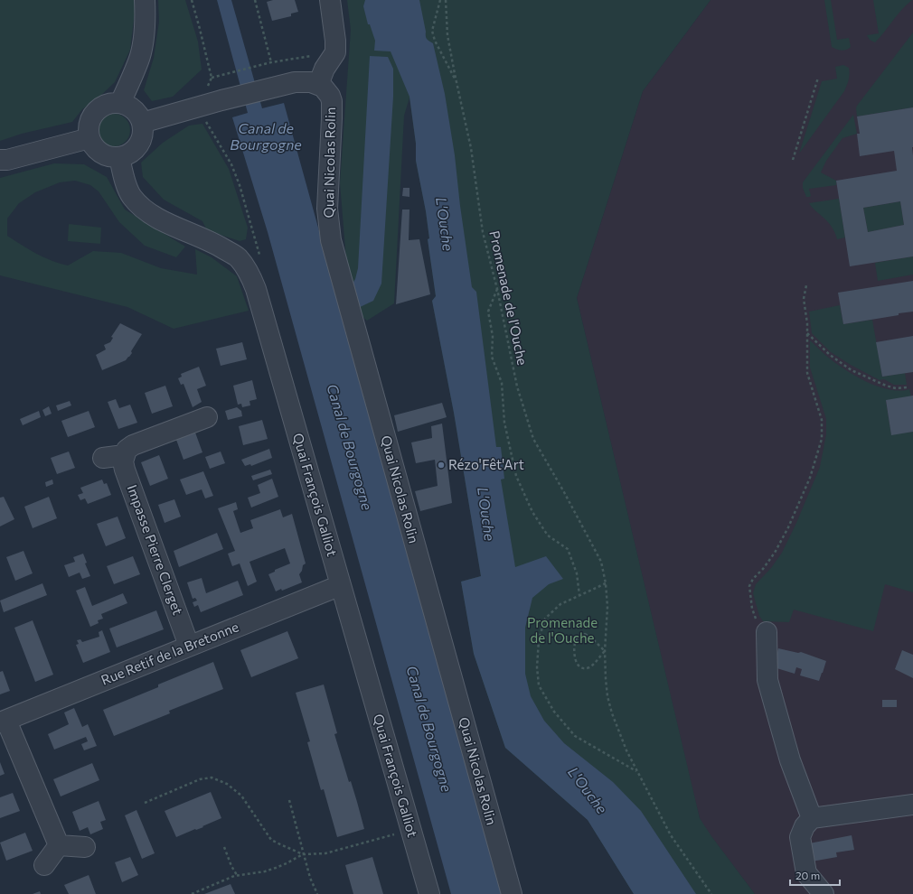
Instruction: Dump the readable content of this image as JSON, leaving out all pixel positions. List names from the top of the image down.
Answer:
{
  "streets": {
    "street": [
      "Quai Nicolas Rolin",
      "Quai François Galliot",
      "Impasse Pierre Clerget",
      "Rue Retif de la Bretonne"
    ],
    "path": ["Promenade de l'Ouche"]
  },
  "crossings": [
    ["Quai François Galliot", "Rue Retif de la Bretonne"],
    ["Impasse Pierre Clerget", "Rue Retif de la Bretonne"]
  ],
  "water": ["Canal de Bourgogne", "L'Ouche"],
  "parks": ["Promenade de l'Ouche"],
  "places": ["Rézo'Fêt'Art"],
  "scale_bar": "20 m"
}
